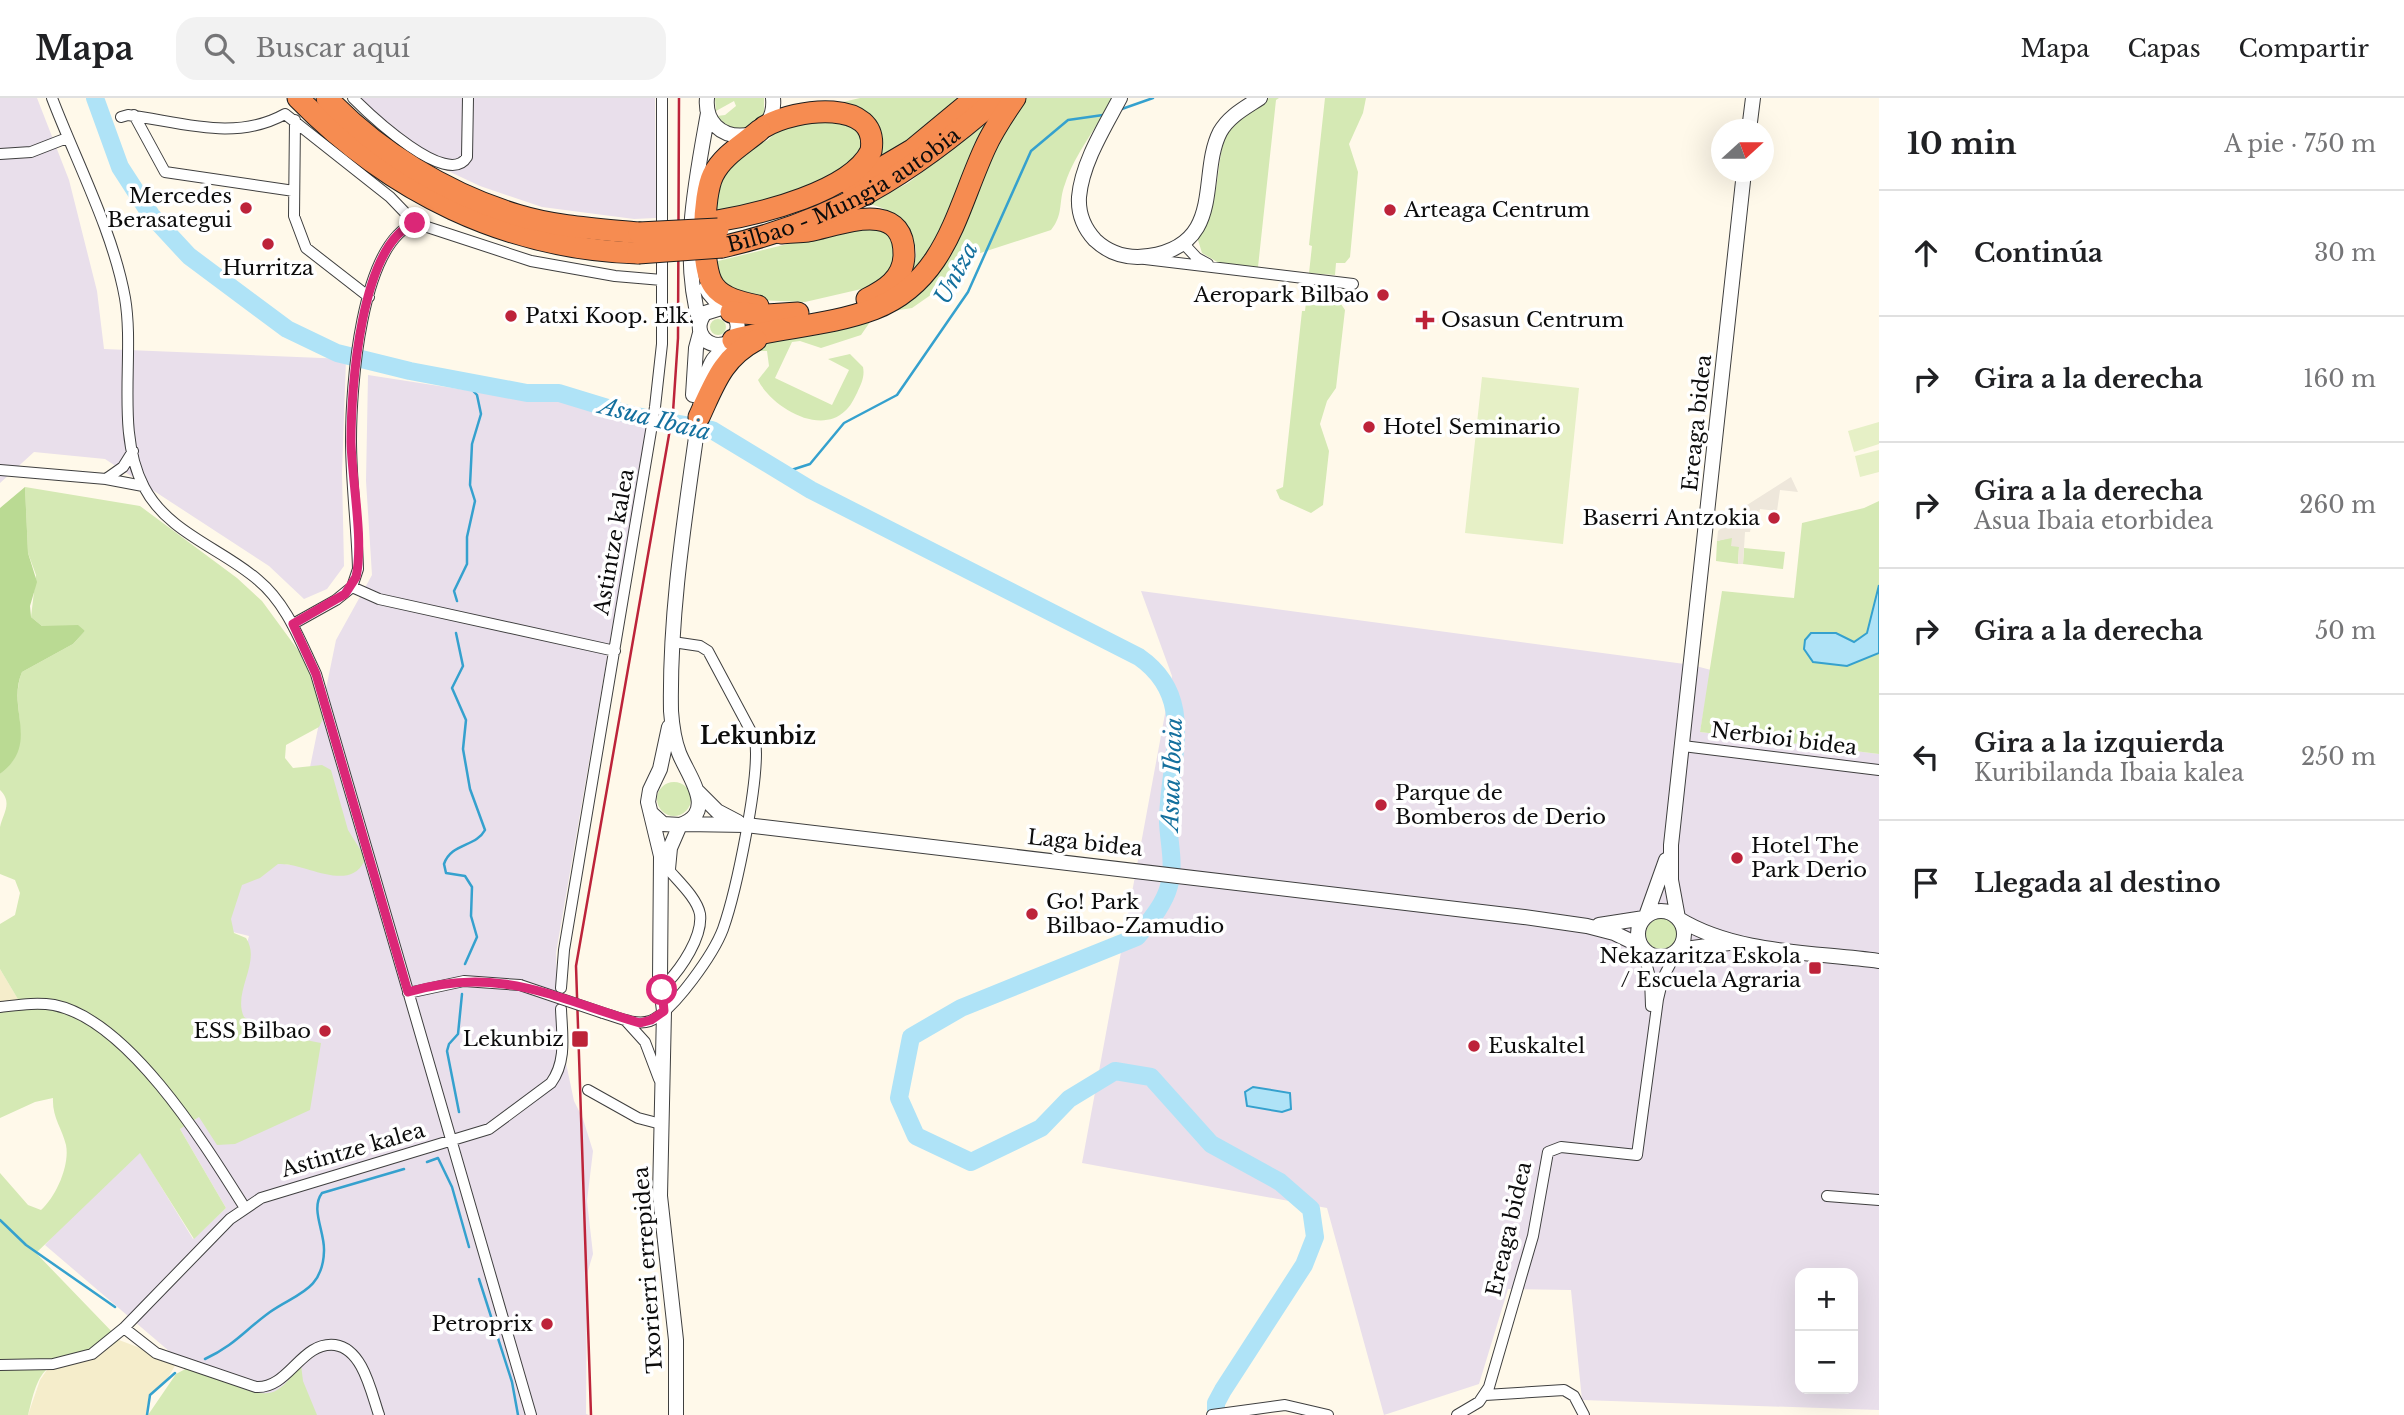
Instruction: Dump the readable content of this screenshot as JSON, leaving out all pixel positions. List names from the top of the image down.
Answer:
{
  "streets": {
    "highway": ["Bilbao - Mungia autobia"],
    "street": [
      "Ereaga bidea",
      "Astintze kalea",
      "Nerbioi bidea",
      "Laga bidea",
      "Txorierri errepidea"
    ]
  },
  "crossings": [
    ["Ereaga bidea", "Nerbioi bidea"],
    ["Ereaga bidea", "Laga bidea"],
    ["Laga bidea", "Txorierri errepidea"]
  ],
  "districts": ["Lekunbiz"],
  "water": ["Untza", "Asua Ibaia"],
  "places": {
    "other": [
      "Mercedes Berasategui",
      "Arteaga Centrum",
      "Hurritza",
      "Aeropark Bilbao",
      "Patxi Koop. Elk.",
      "Hotel Seminario",
      "Baserri Antzokia",
      "Parque de Bomberos de Derio",
      "Hotel The Park Derio",
      "Go! Park Bilbao-Zamudio",
      "ESS Bilbao",
      "Euskaltel",
      "Petroprix"
    ],
    "health": ["Osasun Centrum"],
    "transit": ["Nekazaritza Eskola / Escuela Agraria", "Lekunbiz"]
  },
  "north": "right",
  "page": {
    "header": "Mapa",
    "search": "Buscar aquí",
    "nav": ["Mapa", "Capas", "Compartir"],
    "heading": ["10 min", "A pie · 750 m"],
    "list": [
      ["Continúa", "30 m"],
      ["Gira a la derecha", "160 m"],
      ["Gira a la derecha", "Asua Ibaia etorbidea", "260 m"],
      ["Gira a la derecha", "50 m"],
      ["Gira a la izquierda", "Kuribilanda Ibaia kalea", "250 m"],
      "Llegada al destino"
    ],
    "map_buttons": ["+", "−"]
  }
}
